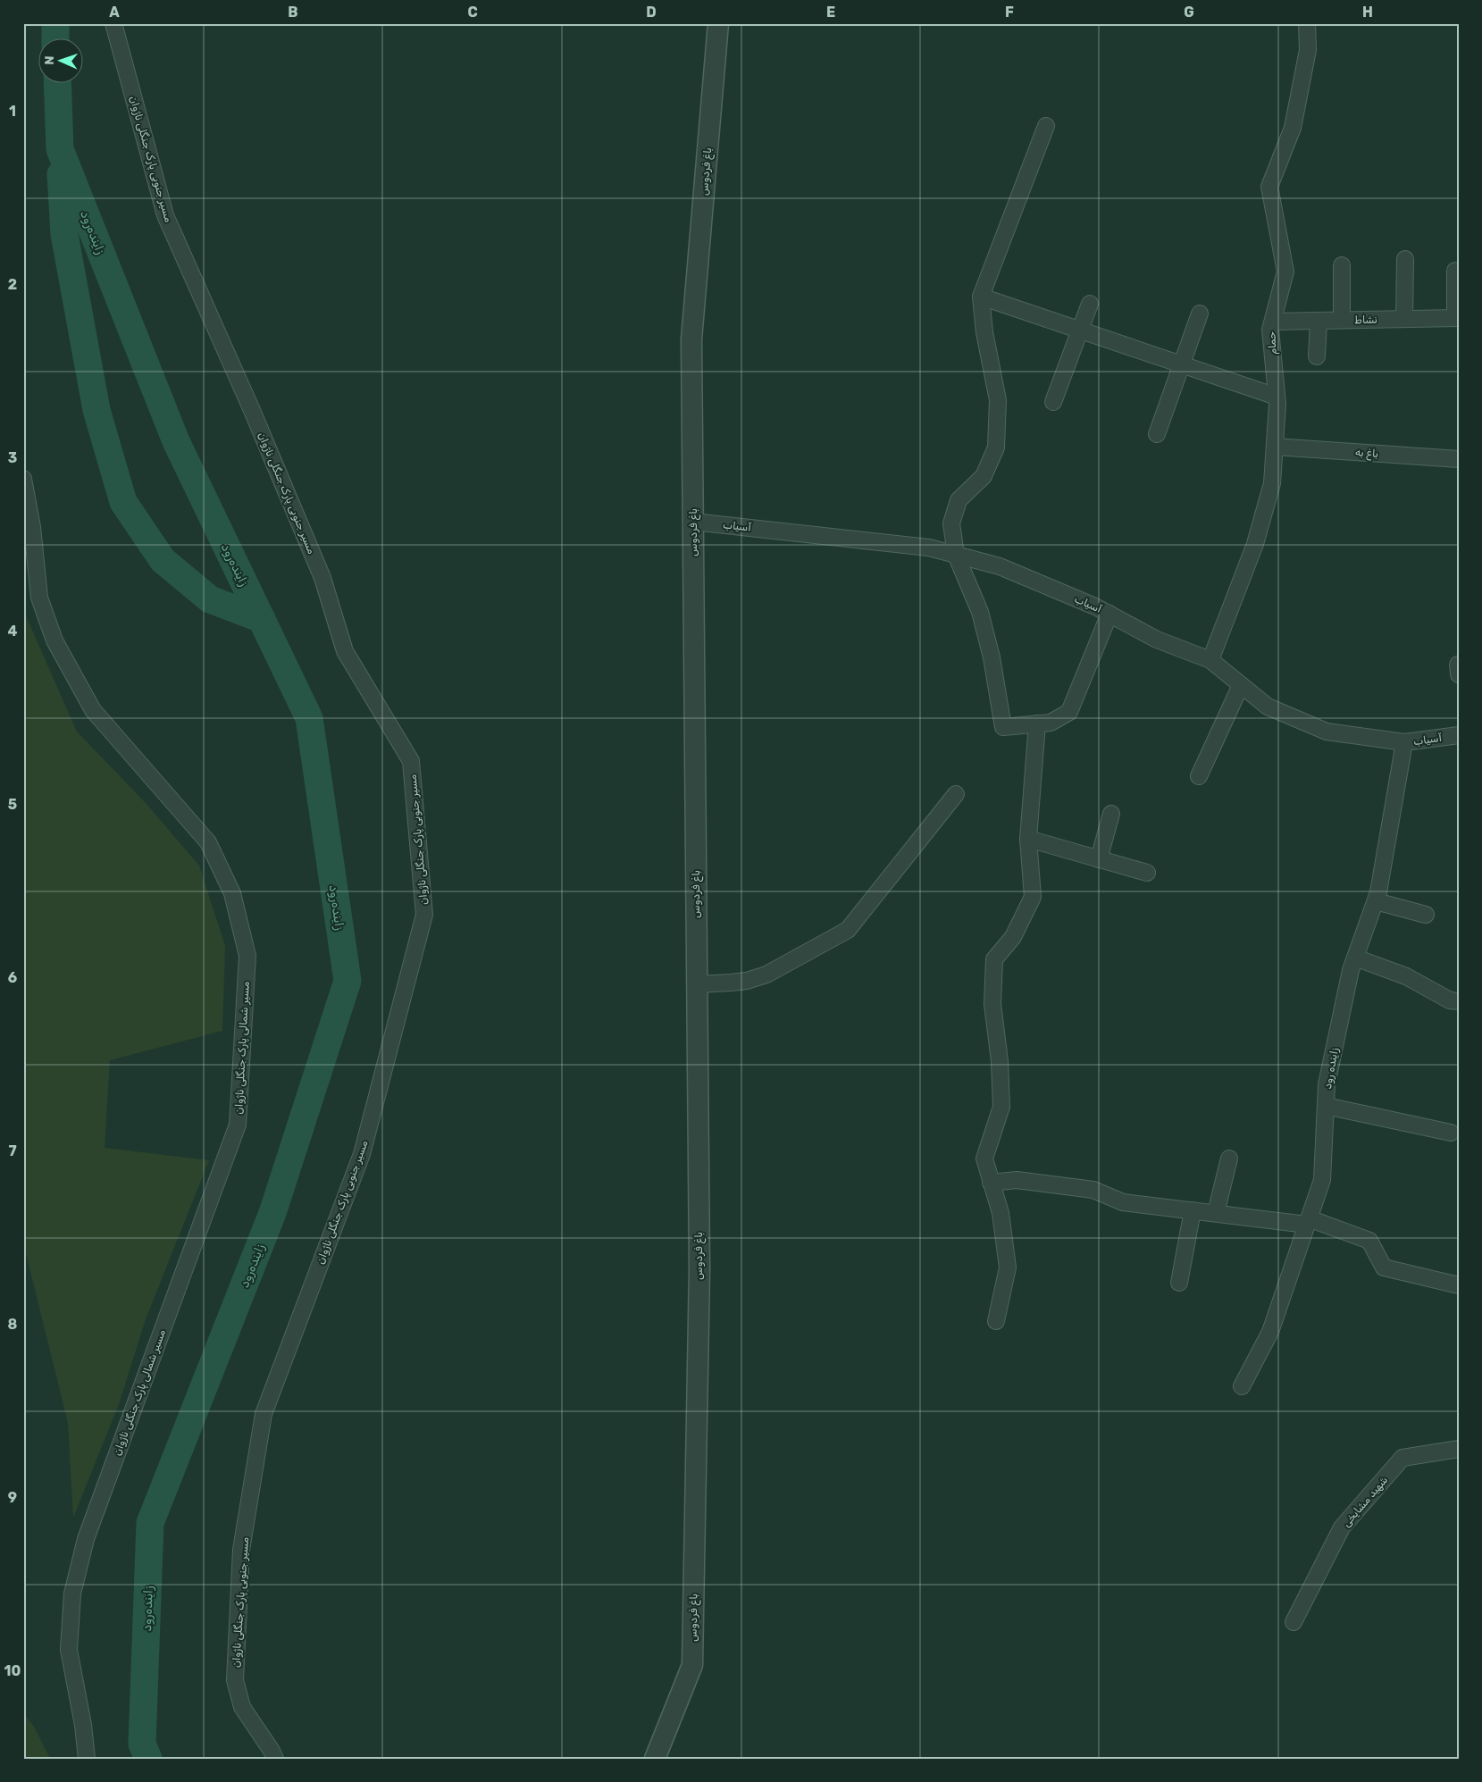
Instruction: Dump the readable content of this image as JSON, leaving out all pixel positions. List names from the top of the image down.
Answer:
{
  "streets": {
    "street": [
      "مسیر جنوبی پارک جنگلی ناژوان",
      "باغ فردوس",
      "نشاط",
      "حمام",
      "باغ به",
      "آسیاب",
      "مسیر شمالی پارک جنگلی ناژوان",
      "زاینده رود",
      "شهید مشایخی"
    ]
  },
  "crossings": [
    ["باغ فردوس", "آسیاب"],
    ["نشاط", "حمام"],
    ["حمام", "باغ به"],
    ["حمام", "آسیاب"],
    ["آسیاب", "زاینده رود"]
  ],
  "water": ["زاینده‌رود"],
  "north": "left",
  "grid": {
    "columns": [
      "A",
      "B",
      "C",
      "D",
      "E",
      "F",
      "G",
      "H"
    ],
    "rows": [
      "1",
      "2",
      "3",
      "4",
      "5",
      "6",
      "7",
      "8",
      "9",
      "10"
    ]
  }
}
